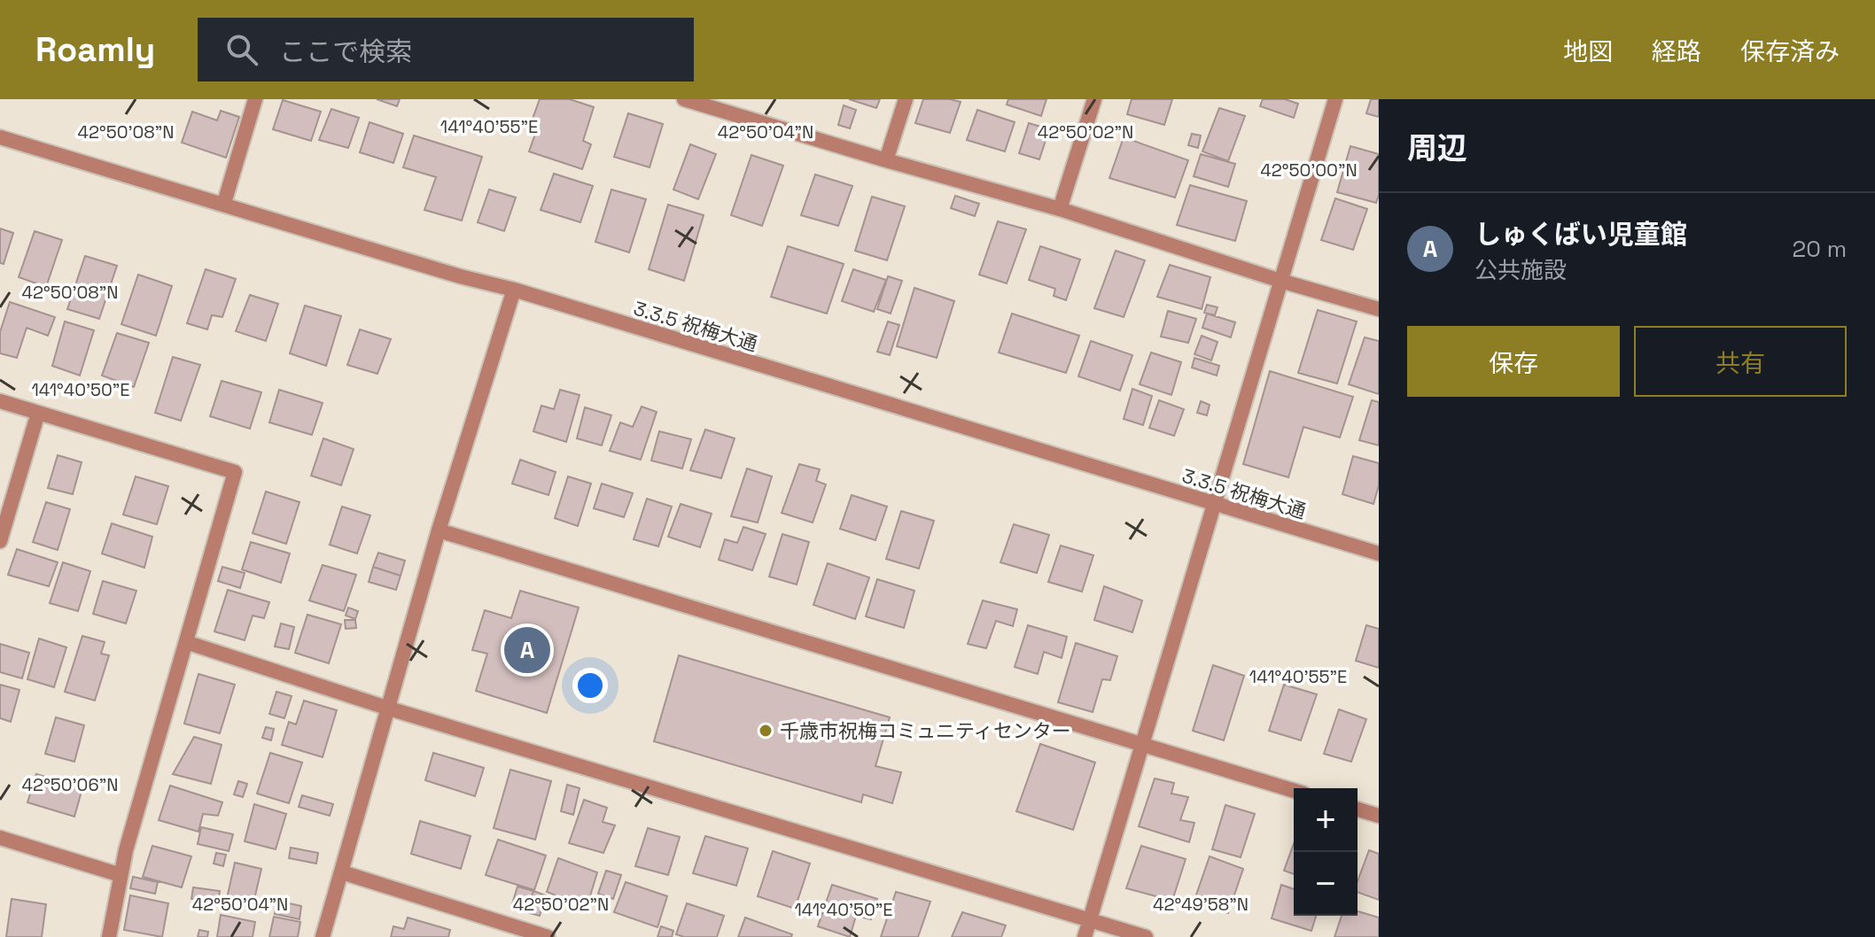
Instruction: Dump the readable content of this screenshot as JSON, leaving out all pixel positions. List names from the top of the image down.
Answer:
{
  "streets": {
    "street": ["3.3.5 祝梅大通"]
  },
  "places": ["千歳市祝梅コミュニティセンター"],
  "page": {
    "header": "Roamly",
    "search": "ここで検索",
    "nav": ["地図", "経路", "保存済み"],
    "heading": "周辺",
    "list": [
      {
        "mark": "A",
        "name": "しゅくばい児童館",
        "note": "公共施設",
        "value": "20 m"
      }
    ],
    "buttons": ["保存", "共有"],
    "pins": "A",
    "map_buttons": ["+", "−"]
  },
  "coordinates": [
    "141°40'55\"E",
    "42°50'08\"N",
    "42°50'04\"N",
    "42°50'02\"N",
    "42°50'00\"N",
    "141°40'50\"E",
    "42°50'06\"N",
    "42°49'58\"N"
  ]
}
